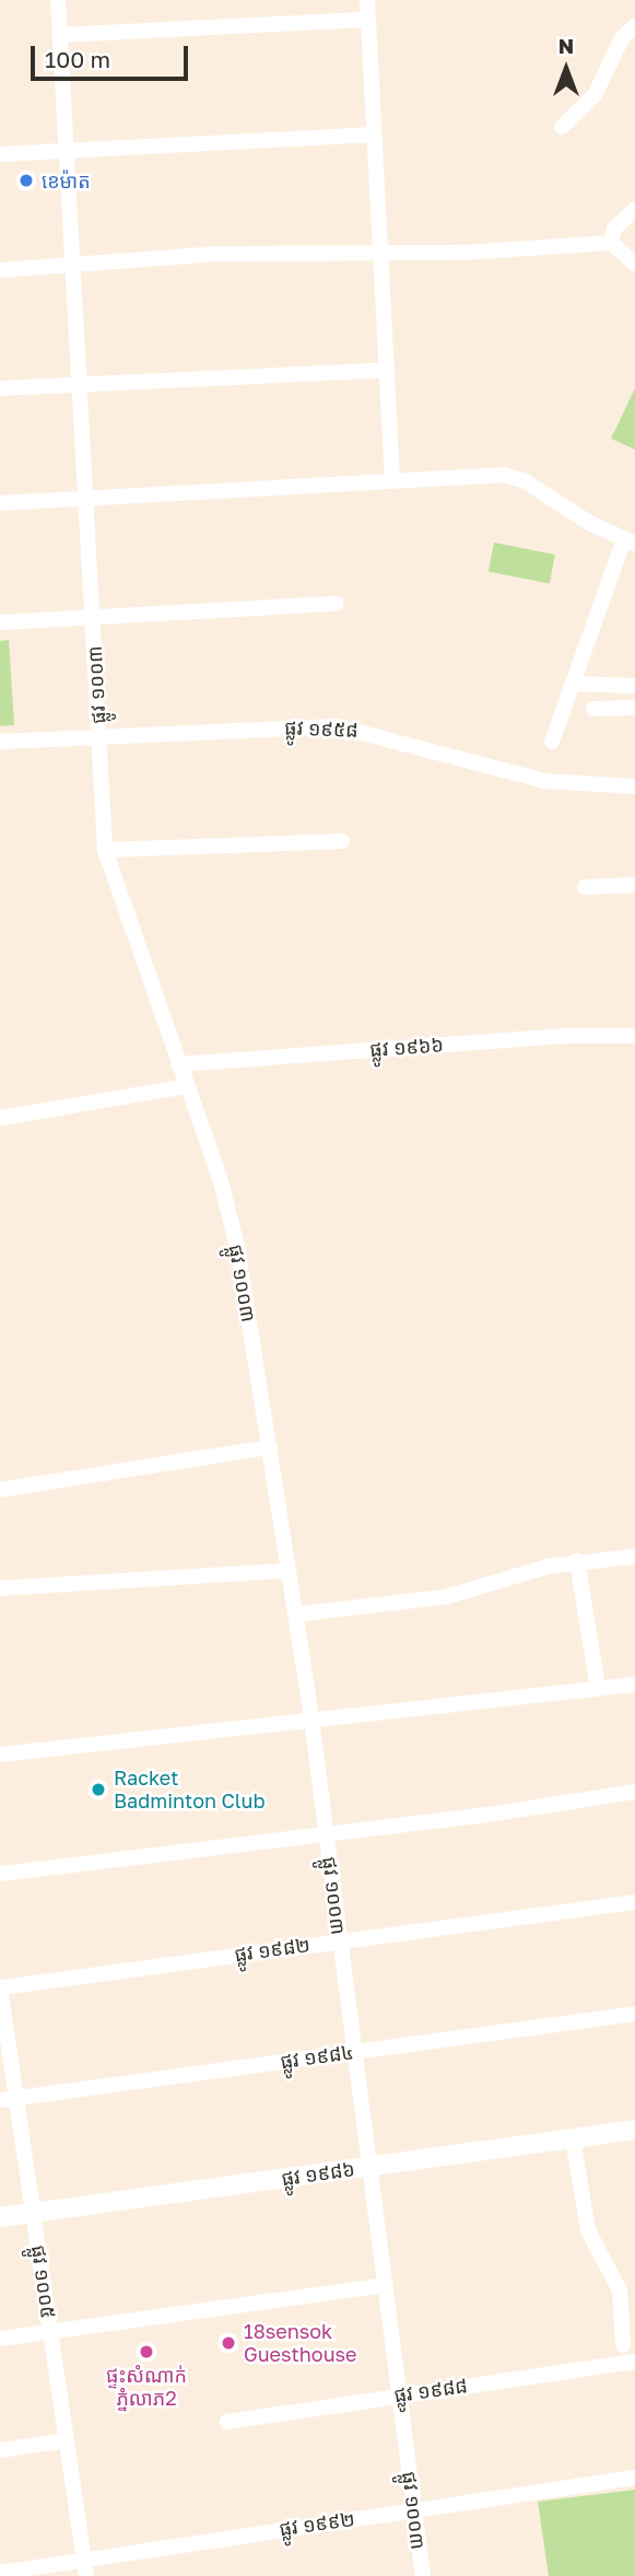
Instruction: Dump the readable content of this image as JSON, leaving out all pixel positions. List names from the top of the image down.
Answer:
{
  "streets": {
    "main road": ["ផ្លូវ ១៩៨៦"],
    "street": [
      "ផ្លូវ ១០០៣",
      "ផ្លូវ ១៩៥៨",
      "ផ្លូវ ១៩៦៦",
      "ផ្លូវ ១៩៨២",
      "ផ្លូវ ១៩៨៤",
      "ផ្លូវ ១០០៥",
      "ផ្លូវ ១៩៨៨",
      "ផ្លូវ ១៩៩២"
    ]
  },
  "crossings": [
    ["ផ្លូវ ១០០៣", "ផ្លូវ ១៩៥៨"],
    ["ផ្លូវ ១០០៣", "ផ្លូវ ១៩៦៦"],
    ["ផ្លូវ ១០០៣", "ផ្លូវ ១៩៨២"],
    ["ផ្លូវ ១០០៣", "ផ្លូវ ១៩៨៤"],
    ["ផ្លូវ ១០០៣", "ផ្លូវ ១៩៨៦"],
    ["ផ្លូវ ១០០៣", "ផ្លូវ ១៩៨៨"],
    ["ផ្លូវ ១០០៣", "ផ្លូវ ១៩៩២"],
    ["ផ្លូវ ១៩៨២", "ផ្លូវ ១០០៥"],
    ["ផ្លូវ ១៩៨៤", "ផ្លូវ ១០០៥"],
    ["ផ្លូវ ១៩៨៦", "ផ្លូវ ១០០៥"],
    ["ផ្លូវ ១០០៥", "ផ្លូវ ១៩៩២"]
  ],
  "places": [
    "ខេម៉ាត",
    "Racket Badminton Club",
    "18sensok Guesthouse",
    "ផ្ទះសំណាក់ ភ្នំលាភ2"
  ],
  "scale_bar": "100 m",
  "north": "top"
}
